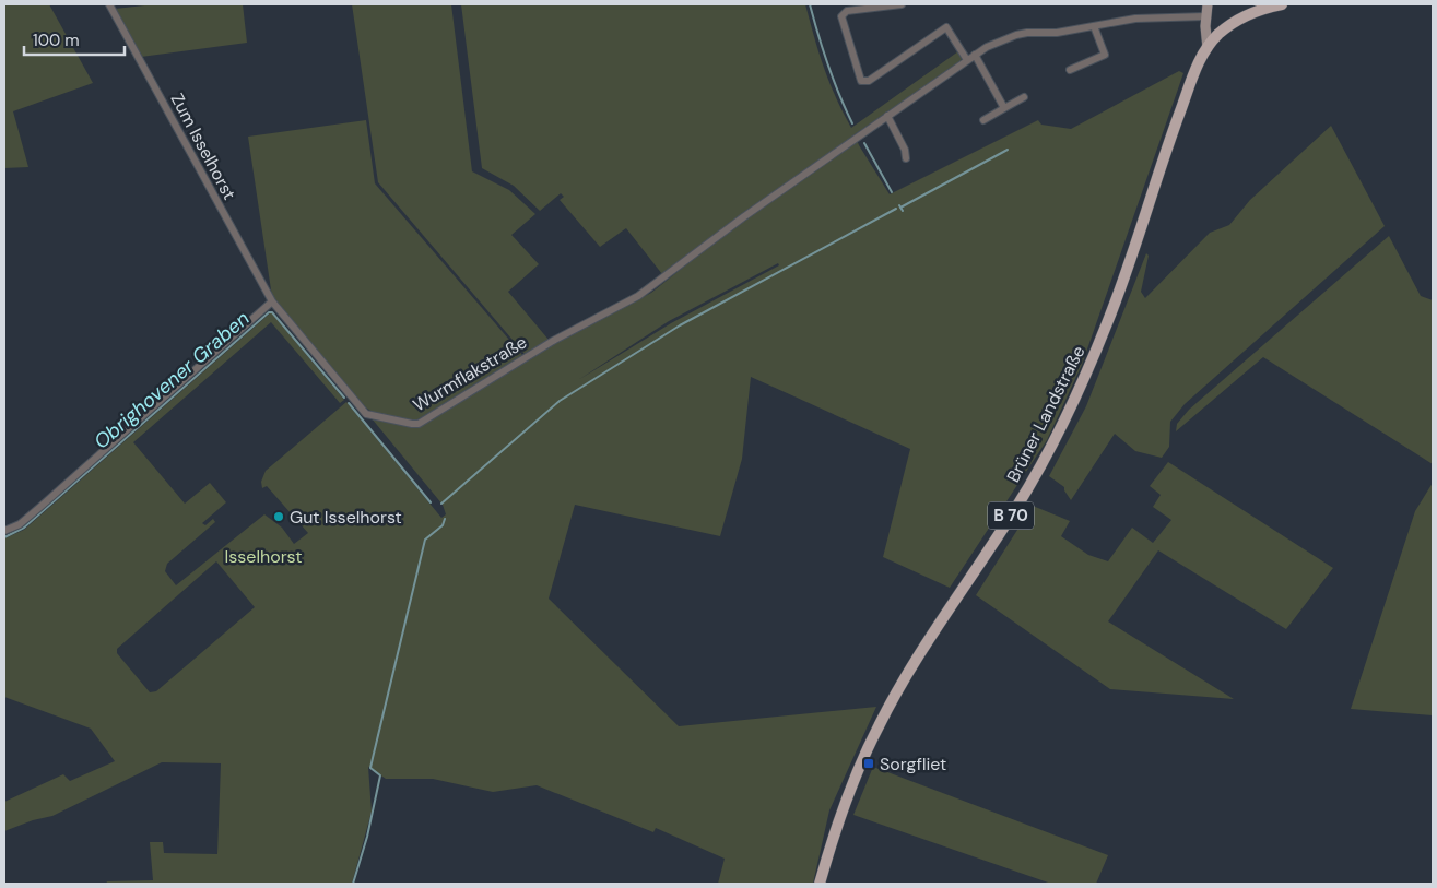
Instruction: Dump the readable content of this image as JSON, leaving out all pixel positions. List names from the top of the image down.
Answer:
{
  "streets": {
    "main road": ["Brüner Landstraße", "B 70"],
    "street": ["Zum Isselhorst", "Wurmflakstraße"]
  },
  "crossings": [
    ["Zum Isselhorst", "Wurmflakstraße"]
  ],
  "water": ["Obrighovener Graben"],
  "parks": ["Isselhorst"],
  "places": {
    "other": ["Gut Isselhorst"],
    "transit": ["Sorgfliet"]
  },
  "scale_bar": "100 m"
}
